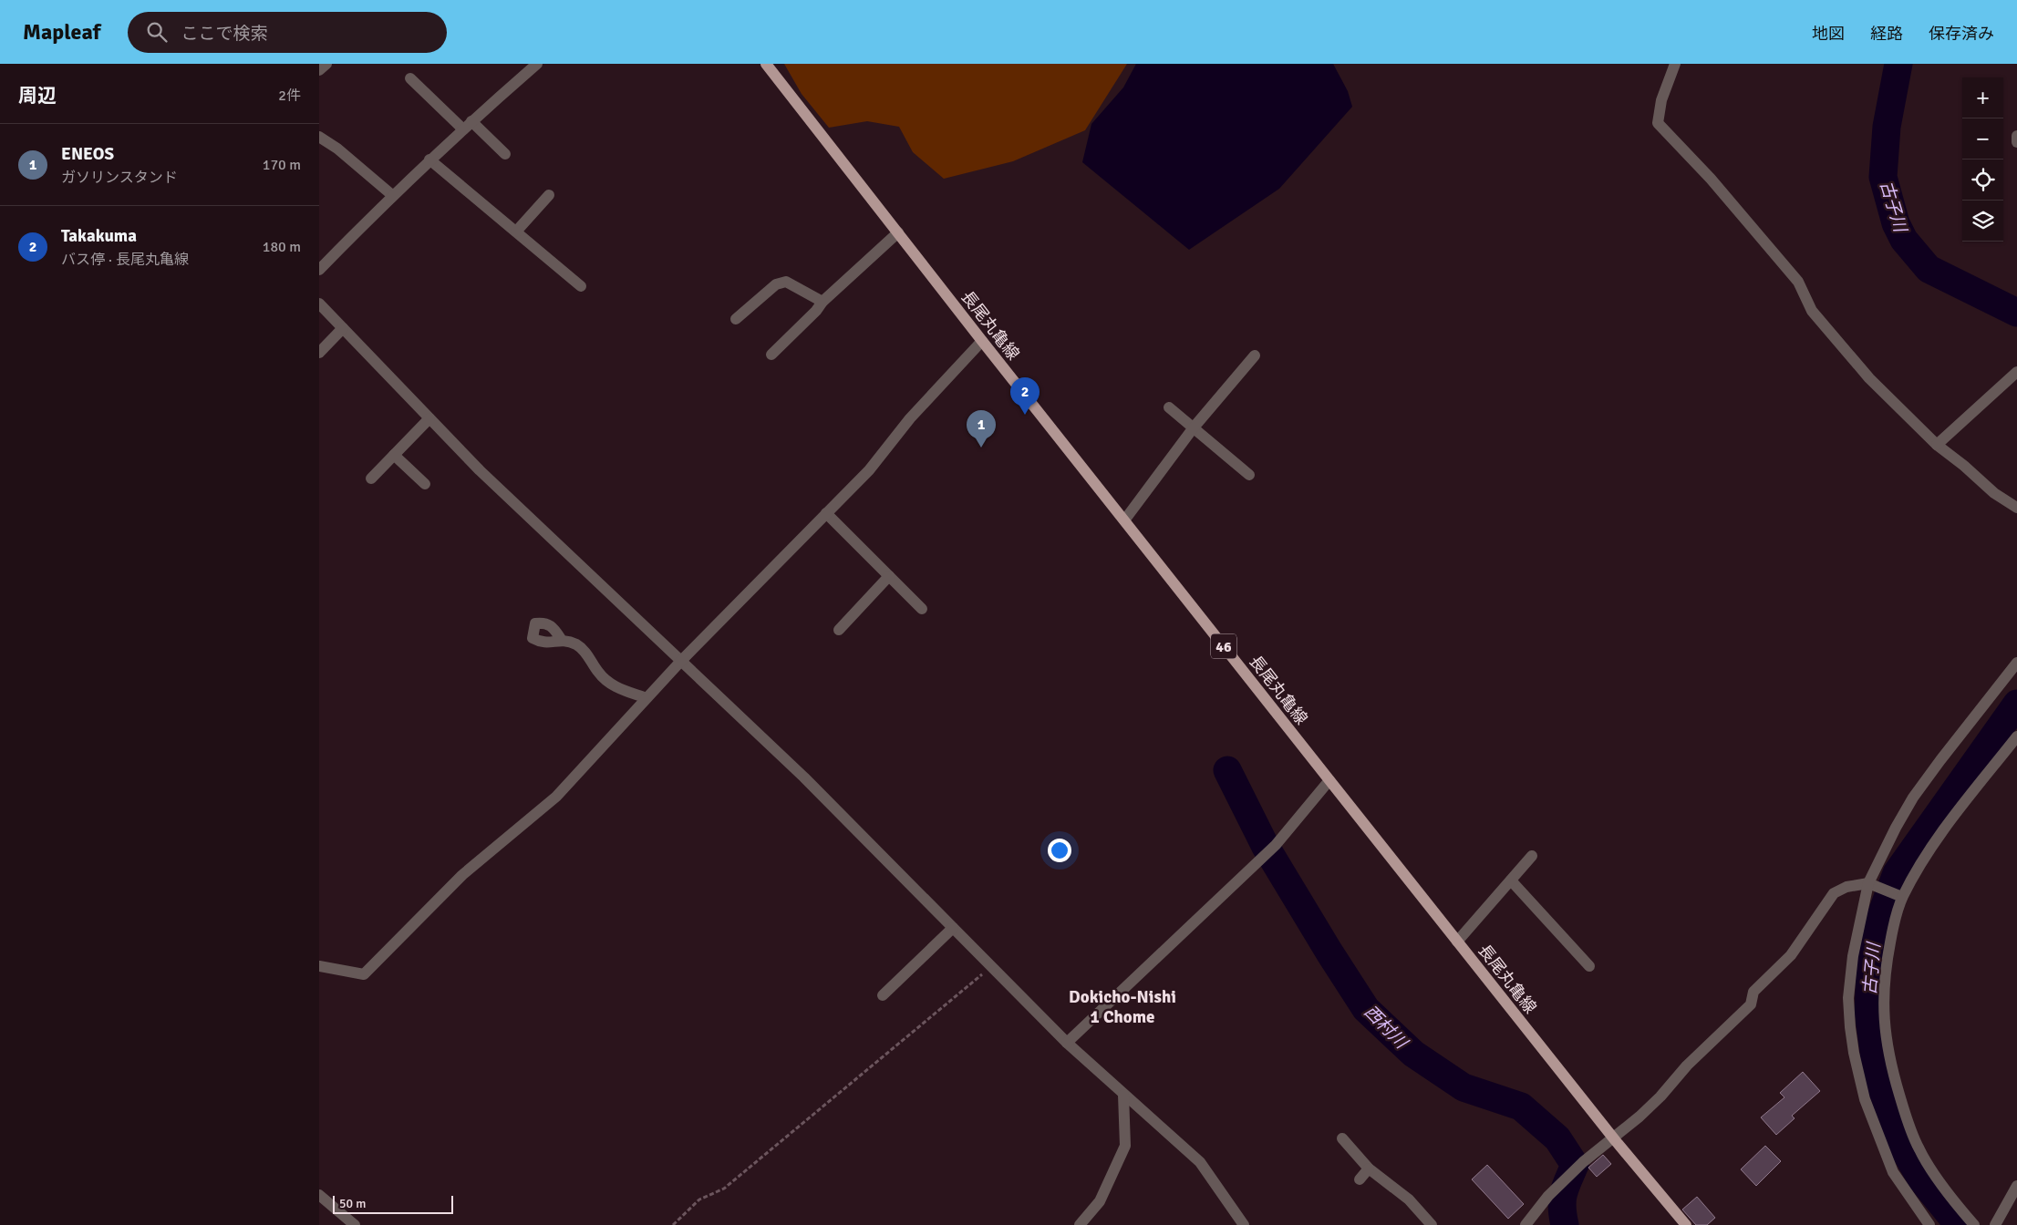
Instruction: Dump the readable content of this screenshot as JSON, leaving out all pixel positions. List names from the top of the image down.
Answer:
{
  "streets": {
    "main road": ["長尾丸亀線", "46"]
  },
  "districts": ["Dokicho-Nishi 1 Chome"],
  "water": ["古子川", "西村川"],
  "scale_bar": "50 m",
  "page": {
    "header": "Mapleaf",
    "search": "ここで検索",
    "nav": ["地図", "経路", "保存済み"],
    "heading": ["周辺", "2件"],
    "map_buttons": ["+", "−"],
    "list": [
      {
        "mark": "1",
        "name": "ENEOS",
        "note": "ガソリンスタンド",
        "value": "170 m"
      },
      {
        "mark": "2",
        "name": "Takakuma",
        "note": "バス停 · 長尾丸亀線",
        "value": "180 m"
      }
    ],
    "pins": ["2", "1"],
    "scale": "50 m"
  }
}
